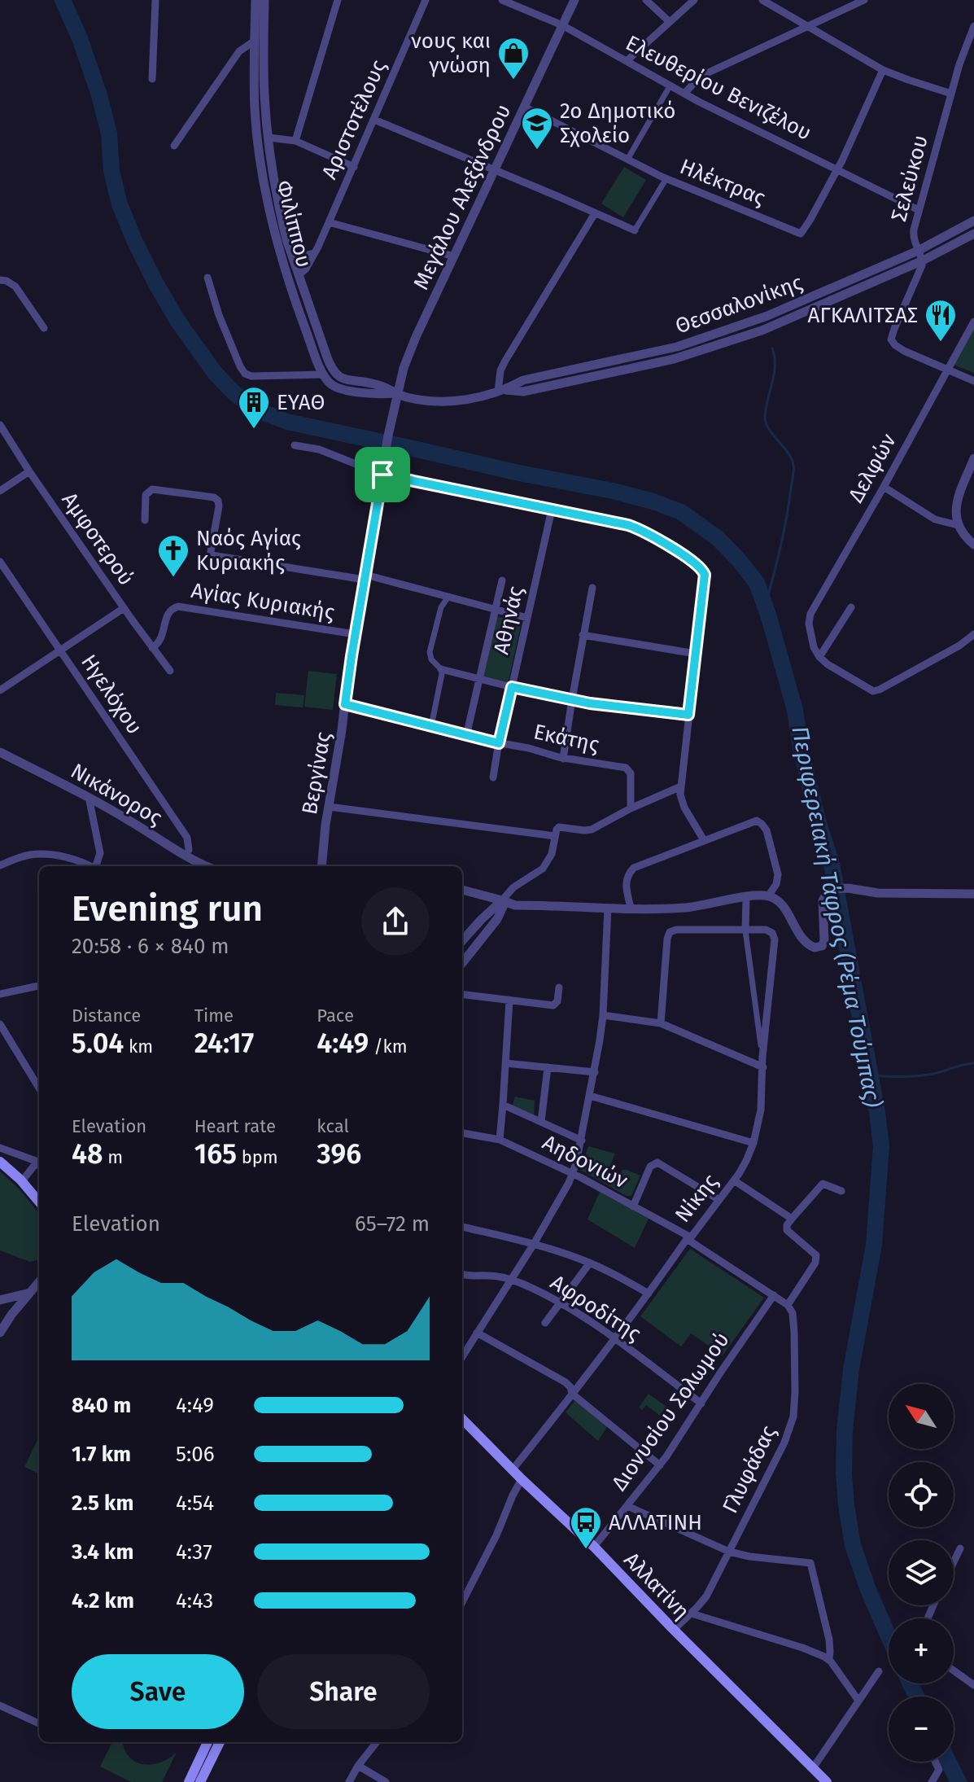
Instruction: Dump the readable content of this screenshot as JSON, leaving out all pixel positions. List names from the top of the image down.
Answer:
{
  "streets": {
    "main road": ["Αλλατίνη"],
    "street": [
      "Ελευθερίου Βενιζέλου",
      "Αριστοτέλους",
      "Σελεύκου",
      "Ηλέκτρας",
      "Μεγάλου Αλεξάνδρου",
      "Φιλίππου",
      "Θεσσαλονίκης",
      "Δελφών",
      "Αμφοτερού",
      "Αγίας Κυριακής",
      "Αθηνάς",
      "Ηγελόχου",
      "Εκάτης",
      "Βεργίνας",
      "Νικάνορος",
      "Αηδονιών",
      "Νίκης",
      "Αφροδίτης",
      "Διονυσίου Σολωμού",
      "Γλυφάδας"
    ]
  },
  "crossings": [
    ["Ελευθερίου Βενιζέλου", "Σελεύκου"],
    ["Ελευθερίου Βενιζέλου", "Ηλέκτρας"],
    ["Ελευθερίου Βενιζέλου", "Μεγάλου Αλεξάνδρου"],
    ["Αριστοτέλους", "Φιλίππου"],
    ["Σελεύκου", "Θεσσαλονίκης"],
    ["Ηλέκτρας", "Μεγάλου Αλεξάνδρου"],
    ["Μεγάλου Αλεξάνδρου", "Φιλίππου"],
    ["Μεγάλου Αλεξάνδρου", "Θεσσαλονίκης"],
    ["Μεγάλου Αλεξάνδρου", "Βεργίνας"],
    ["Φιλίππου", "Θεσσαλονίκης"],
    ["Αμφοτερού", "Αγίας Κυριακής"],
    ["Αγίας Κυριακής", "Βεργίνας"],
    ["Αθηνάς", "Εκάτης"],
    ["Εκάτης", "Βεργίνας"],
    ["Αηδονιών", "Νίκης"],
    ["Αηδονιών", "Διονυσίου Σολωμού"],
    ["Αηδονιών", "Γλυφάδας"],
    ["Νίκης", "Αφροδίτης"],
    ["Νίκης", "Αλλατίνη"],
    ["Αφροδίτης", "Διονυσίου Σολωμού"],
    ["Διονυσίου Σολωμού", "Αλλατίνη"],
    ["Γλυφάδας", "Αλλατίνη"]
  ],
  "water": ["Περιφερειακή Τάφρος (Ρέμα Τούμπας)"],
  "places": {
    "shop": ["νους και γνώση"],
    "school or university": ["2ο Δημοτικό Σχολείο"],
    "restaurant": ["ΑΓΚΑΛΙΤΣΑΣ"],
    "building": ["ΕΥΑΘ"],
    "church": ["Ναός Αγίας Κυριακής"],
    "bus stop": ["ΑΛΛΑΤΙΝΗ"]
  },
  "north": "top left",
  "page": {
    "heading": ["Evening run", "20:58 · 6 × 840 m"],
    "stats": [
      ["Distance", "5.04 km"],
      ["Time", "24:17"],
      ["Pace", "4:49 /km"],
      ["Elevation", "48 m"],
      ["Heart rate", "165 bpm"],
      ["kcal", "396"]
    ],
    "chart": ["Elevation", "65–72 m"],
    "list": [
      {
        "name": "840 m",
        "note": "4:49"
      },
      {
        "name": "1.7 km",
        "note": "5:06"
      },
      {
        "name": "2.5 km",
        "note": "4:54"
      },
      {
        "name": "3.4 km",
        "note": "4:37"
      },
      {
        "name": "4.2 km",
        "note": "4:43"
      }
    ],
    "map_buttons": ["+", "−"],
    "buttons": ["Save", "Share"]
  }
}
